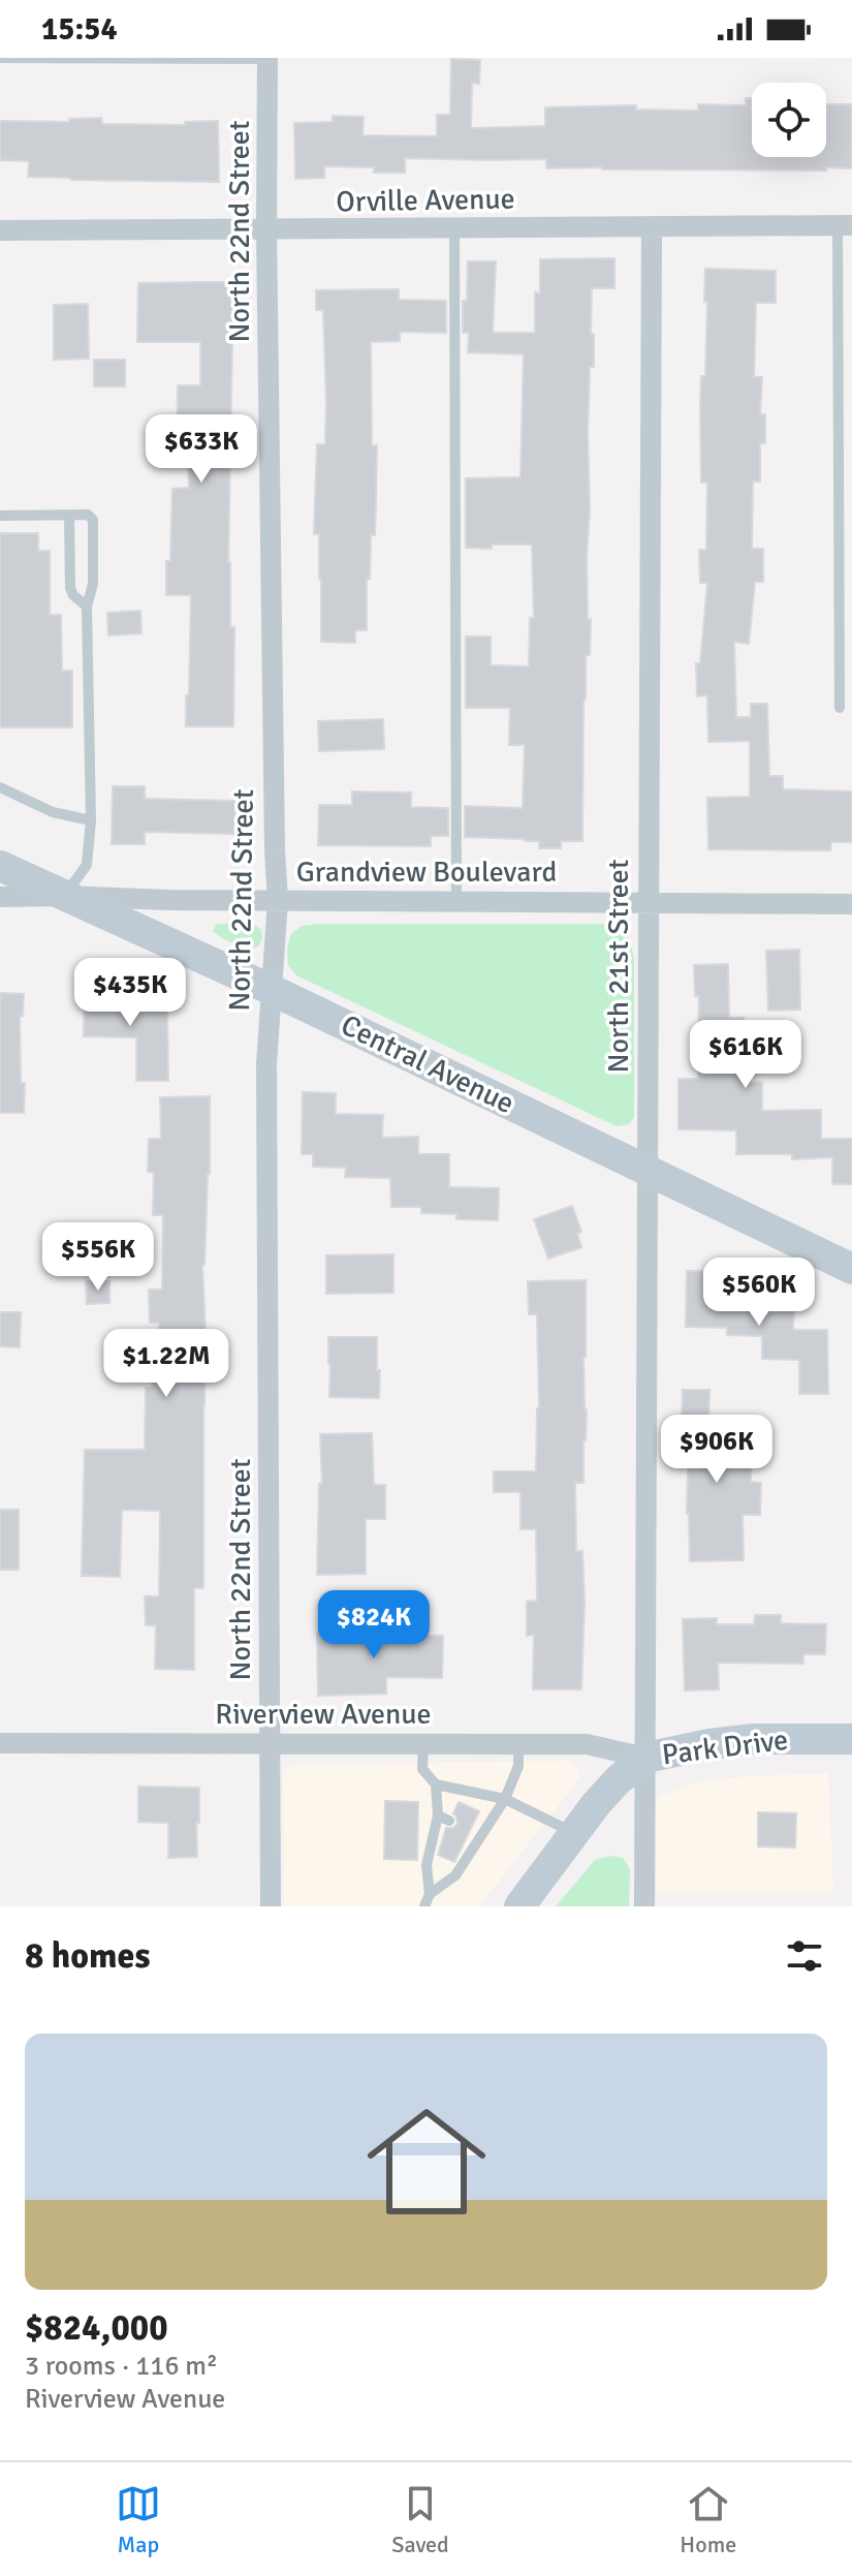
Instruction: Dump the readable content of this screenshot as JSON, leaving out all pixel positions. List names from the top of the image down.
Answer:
{
  "streets": {
    "main road": ["Central Avenue", "Park Drive"],
    "street": [
      "Orville Avenue",
      "North 22nd Street",
      "Grandview Boulevard",
      "North 21st Street",
      "Riverview Avenue"
    ]
  },
  "crossings": [
    ["Orville Avenue", "North 22nd Street"],
    ["Orville Avenue", "North 21st Street"],
    ["North 22nd Street", "Grandview Boulevard"],
    ["North 22nd Street", "Central Avenue"],
    ["North 22nd Street", "Riverview Avenue"],
    ["Grandview Boulevard", "North 21st Street"],
    ["Grandview Boulevard", "Central Avenue"],
    ["North 21st Street", "Central Avenue"],
    ["North 21st Street", "Riverview Avenue"],
    ["North 21st Street", "Park Drive"],
    ["Riverview Avenue", "Park Drive"]
  ],
  "page": {
    "status": "15:54",
    "price": [
      "$633K",
      "$435K",
      "$616K",
      "$556K",
      "$560K",
      "$1.22M",
      "$906K",
      "$824K"
    ],
    "heading": "8 homes",
    "list": [
      {
        "name": "$824,000",
        "note": "3 rooms · 116 m² · Riverview Avenue"
      }
    ],
    "tabs": ["Map", "Saved", "Home"]
  }
}
